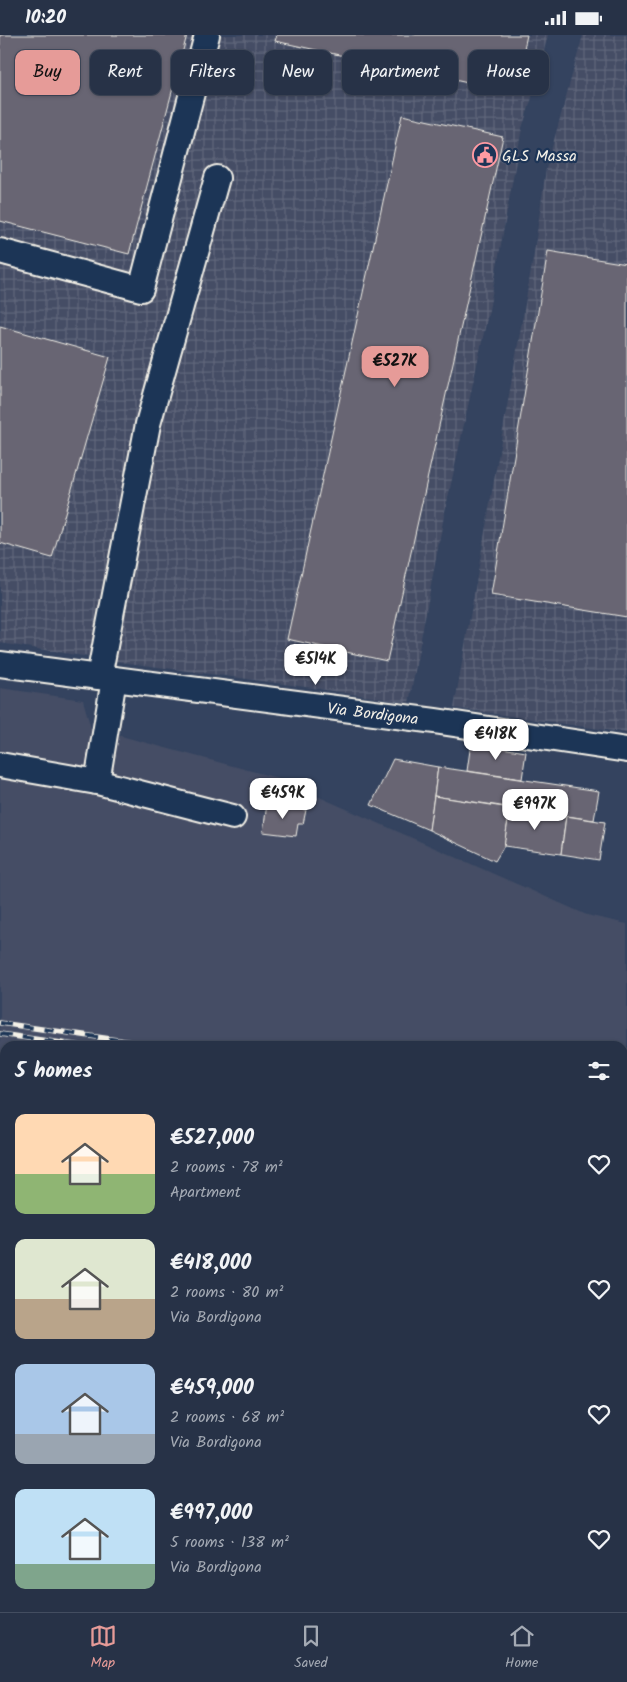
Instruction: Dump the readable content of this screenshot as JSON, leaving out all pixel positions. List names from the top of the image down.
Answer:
{
  "streets": {
    "street": ["Via Bordigona"]
  },
  "places": {
    "public building": ["GLS Massa"]
  },
  "page": {
    "status": "10:20",
    "chip": [
      "Buy",
      "Rent",
      "Filters",
      "New",
      "Apartment",
      "House"
    ],
    "price": [
      "€527K",
      "€514K",
      "€418K",
      "€459K",
      "€997K"
    ],
    "heading": "5 homes",
    "list": [
      {
        "name": "€527,000",
        "note": "2 rooms · 78 m² · Apartment"
      },
      {
        "name": "€418,000",
        "note": "2 rooms · 80 m² · Via Bordigona"
      },
      {
        "name": "€459,000",
        "note": "2 rooms · 68 m² · Via Bordigona"
      },
      {
        "name": "€997,000",
        "note": "5 rooms · 138 m² · Via Bordigona"
      }
    ],
    "tabs": ["Map", "Saved", "Home"]
  }
}
